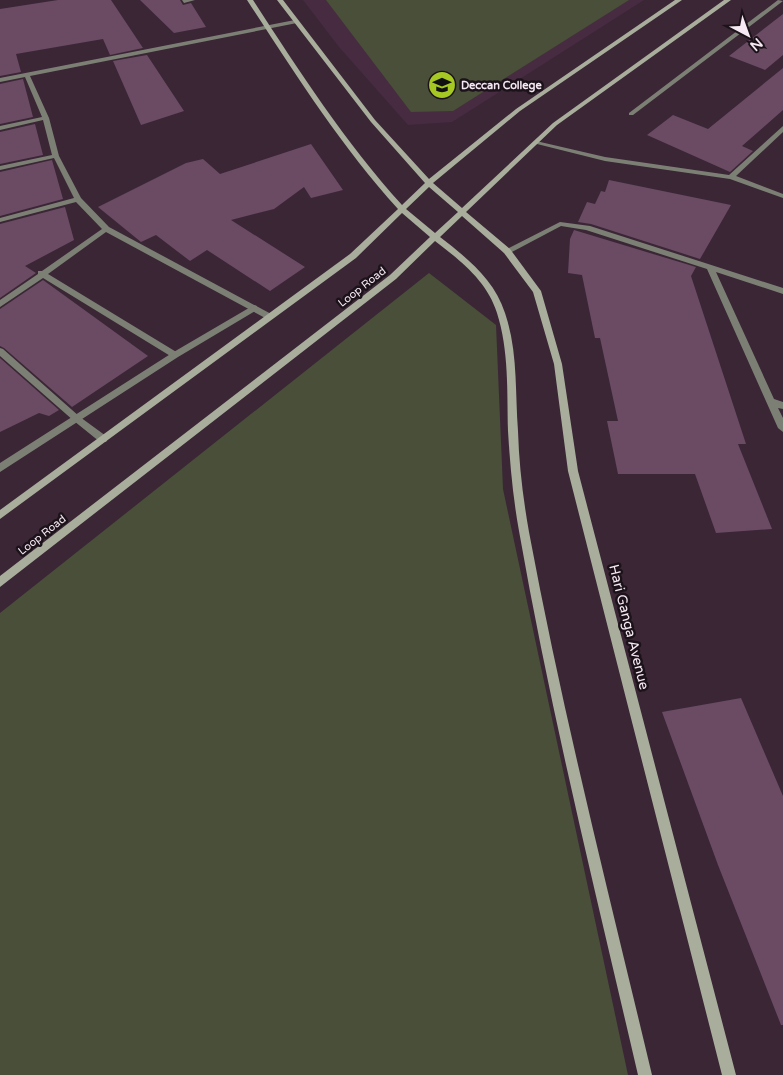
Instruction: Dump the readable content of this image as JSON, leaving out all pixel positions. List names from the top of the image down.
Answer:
{
  "streets": {
    "street": ["Loop Road", "Hari Ganga Avenue"]
  },
  "crossings": [
    ["Loop Road", "Hari Ganga Avenue"]
  ],
  "places": {
    "school or university": ["Deccan College"]
  },
  "north": "bottom right"
}
